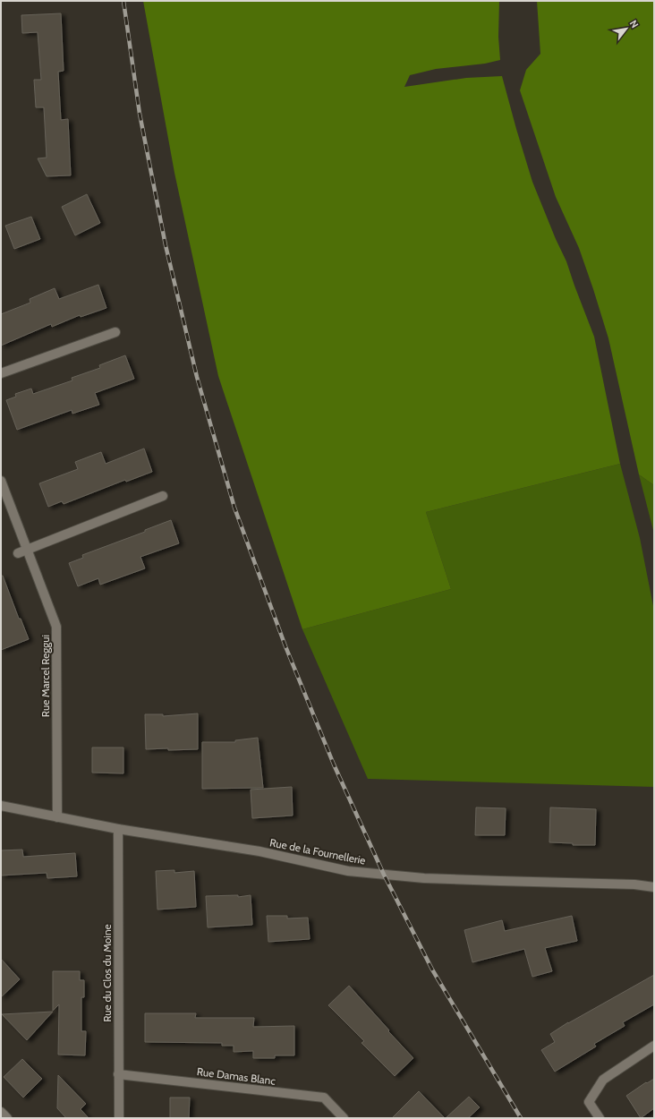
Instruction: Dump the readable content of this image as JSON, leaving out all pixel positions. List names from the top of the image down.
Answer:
{
  "streets": {
    "street": [
      "Rue Marcel Reggui",
      "Rue de la Fournellerie",
      "Rue du Clos du Moine",
      "Rue Damas Blanc"
    ]
  },
  "crossings": [
    ["Rue Marcel Reggui", "Rue de la Fournellerie"],
    ["Rue de la Fournellerie", "Rue du Clos du Moine"],
    ["Rue du Clos du Moine", "Rue Damas Blanc"]
  ],
  "north": "top right"
}
